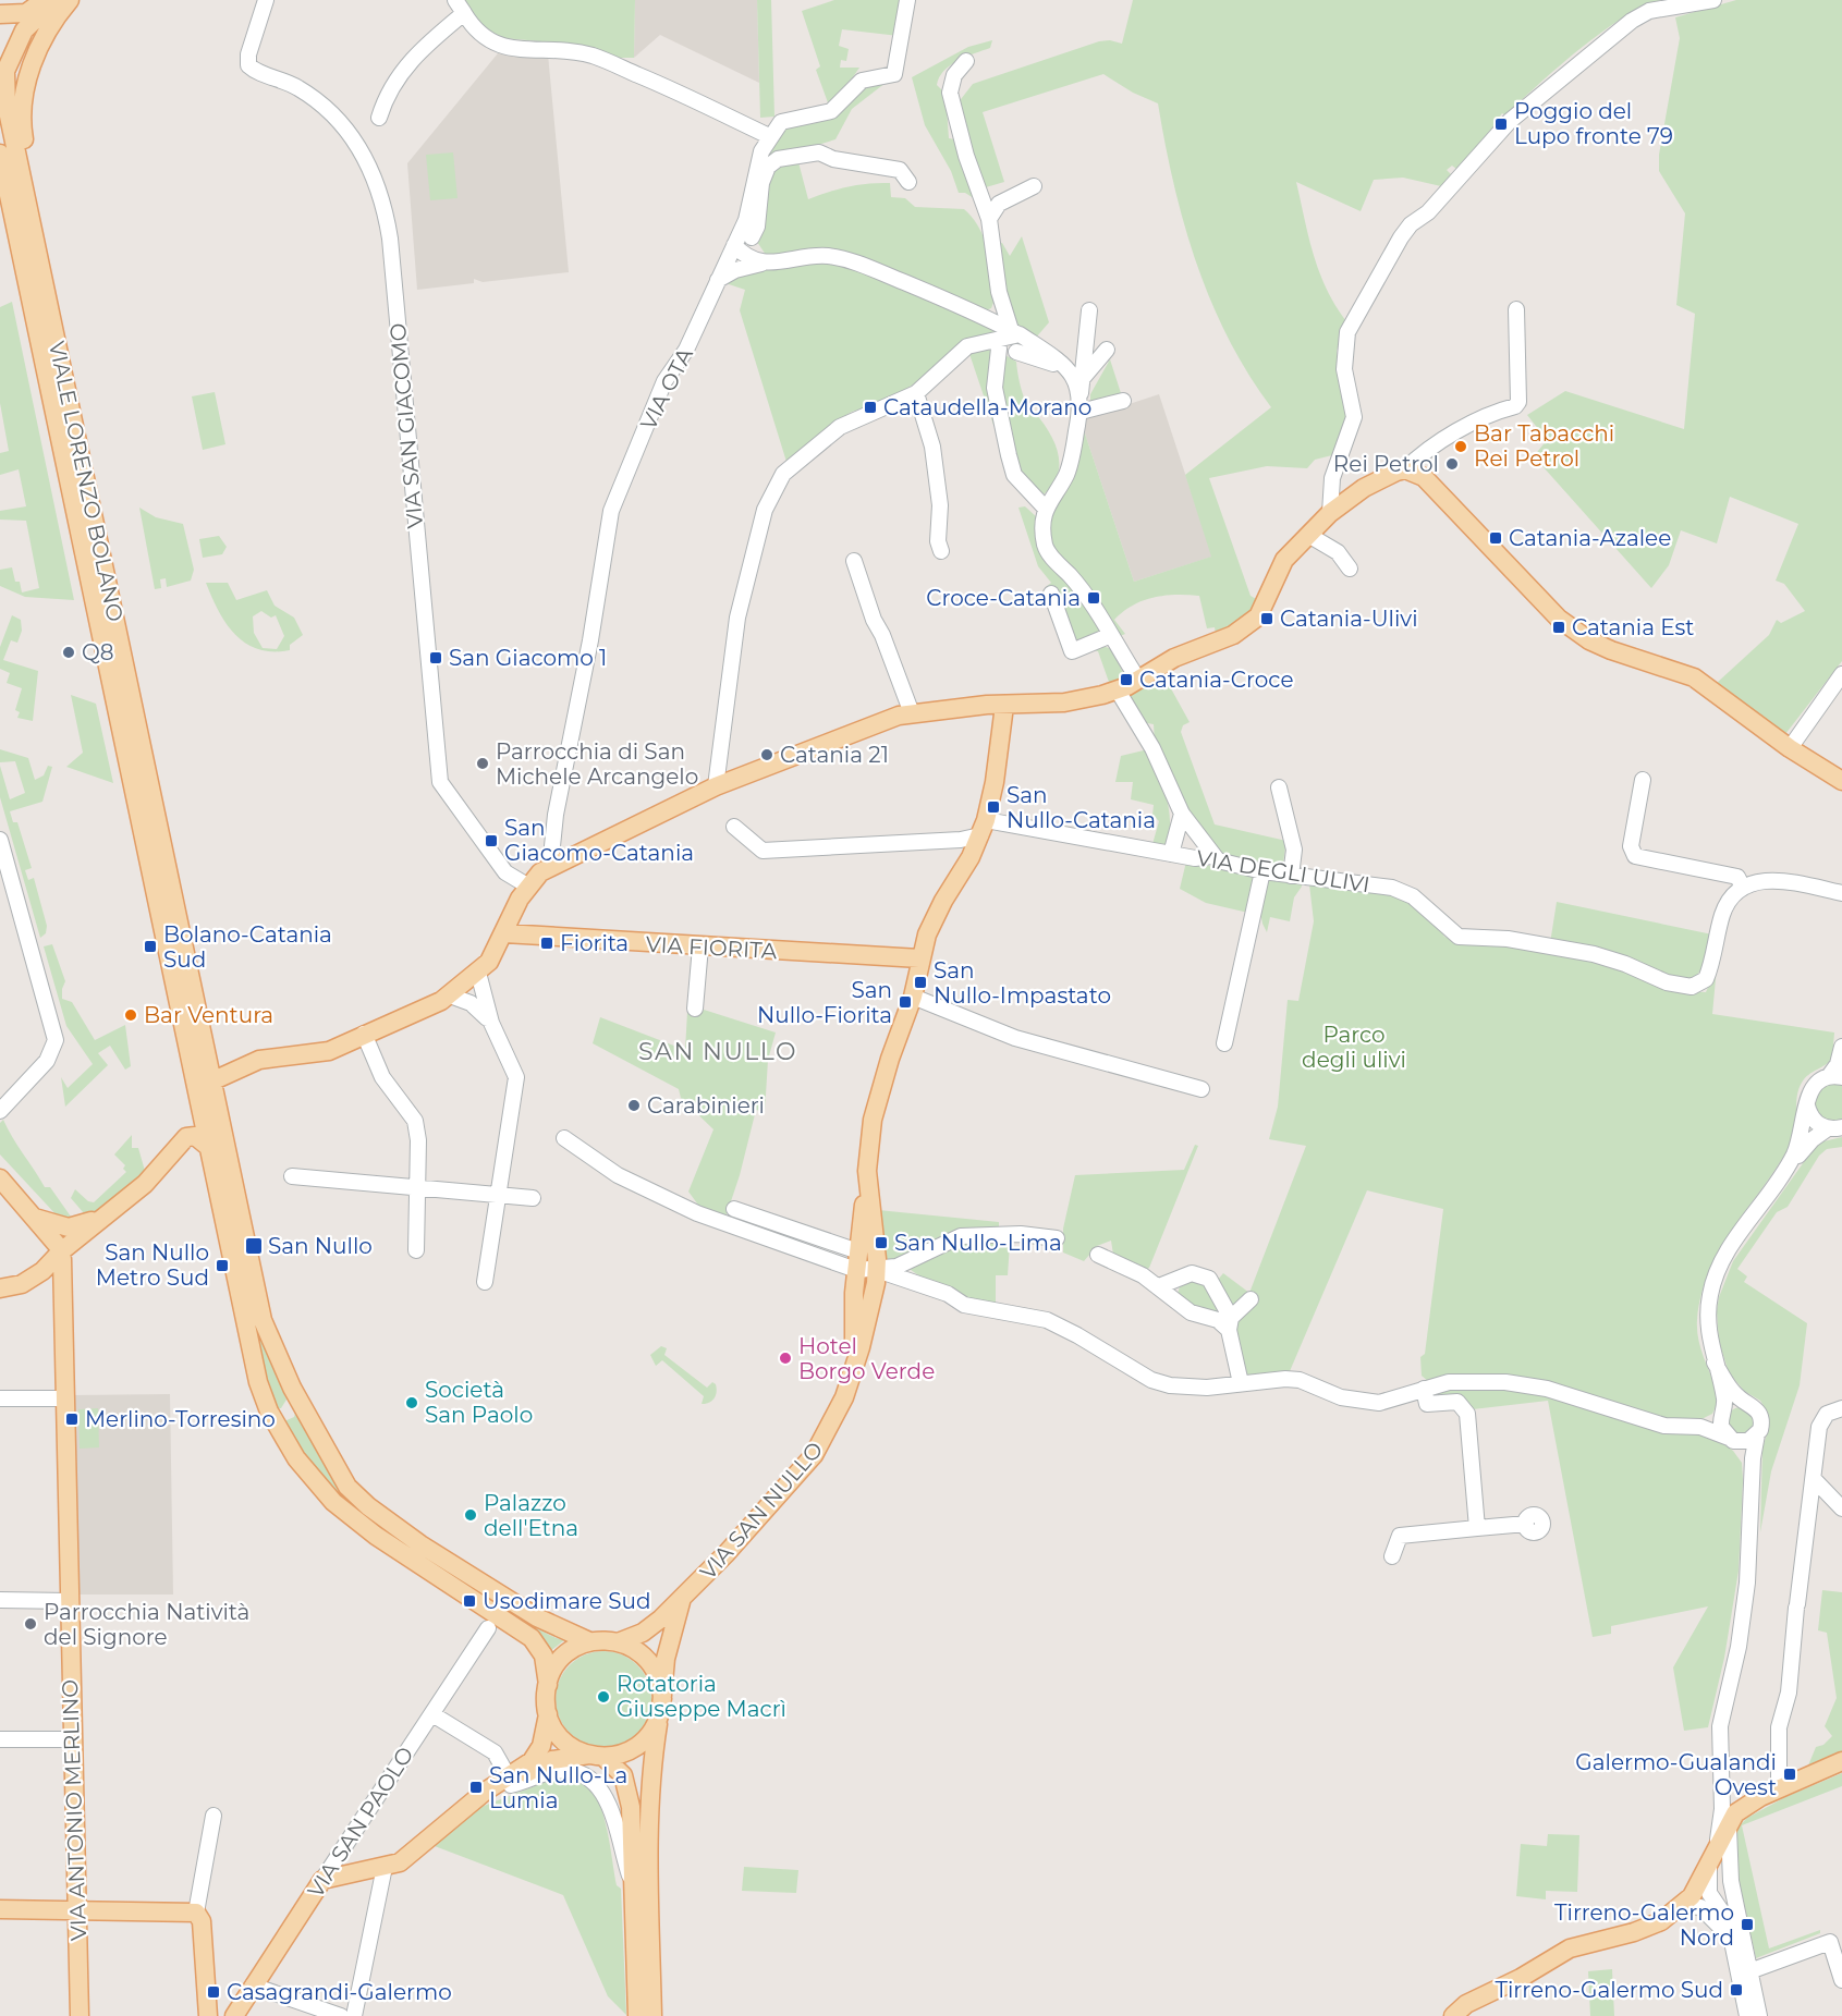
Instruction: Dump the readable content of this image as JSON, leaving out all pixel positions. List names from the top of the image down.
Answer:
{
  "streets": {
    "main road": [
      "VIALE LORENZO BOLANO",
      "VIA FIORITA",
      "VIA SAN NULLO",
      "VIA ANTONIO MERLINO",
      "VIA SAN PAOLO"
    ],
    "street": ["VIA OTA", "VIA SAN GIACOMO", "VIA DEGLI ULIVI"]
  },
  "crossings": [
    ["VIALE LORENZO BOLANO", "VIA SAN NULLO"],
    ["VIA DEGLI ULIVI", "VIA SAN NULLO"],
    ["VIA FIORITA", "VIA SAN NULLO"]
  ],
  "districts": ["SAN NULLO"],
  "parks": ["Parco degli ulivi"],
  "places": {
    "transit": [
      "Poggio del Lupo fronte 79",
      "Cataudella-Morano",
      "Catania-Azalee",
      "Croce-Catania",
      "Catania-Ulivi",
      "Catania Est",
      "San Giacomo 1",
      "Catania-Croce",
      "San Nullo-Catania",
      "San Giacomo-Catania",
      "Fiorita",
      "Bolano-Catania Sud",
      "San Nullo-Impastato",
      "San Nullo-Fiorita",
      "San Nullo-Lima",
      "San Nullo",
      "San Nullo Metro Sud",
      "Merlino-Torresino",
      "Usodimare Sud",
      "Galermo-Gualandi Ovest",
      "San Nullo-La Lumia",
      "Tirreno-Galermo Nord",
      "Tirreno-Galermo Sud",
      "Casagrandi-Galermo"
    ],
    "other": [
      "Bar Tabacchi Rei Petrol",
      "Rei Petrol",
      "Q8",
      "Catania 21",
      "Parrocchia di San Michele Arcangelo",
      "Bar Ventura",
      "Carabinieri",
      "Hotel Borgo Verde",
      "Società San Paolo",
      "Palazzo dell'Etna",
      "Parrocchia Natività del Signore",
      "Rotatoria Giuseppe Macrì"
    ]
  }
}
